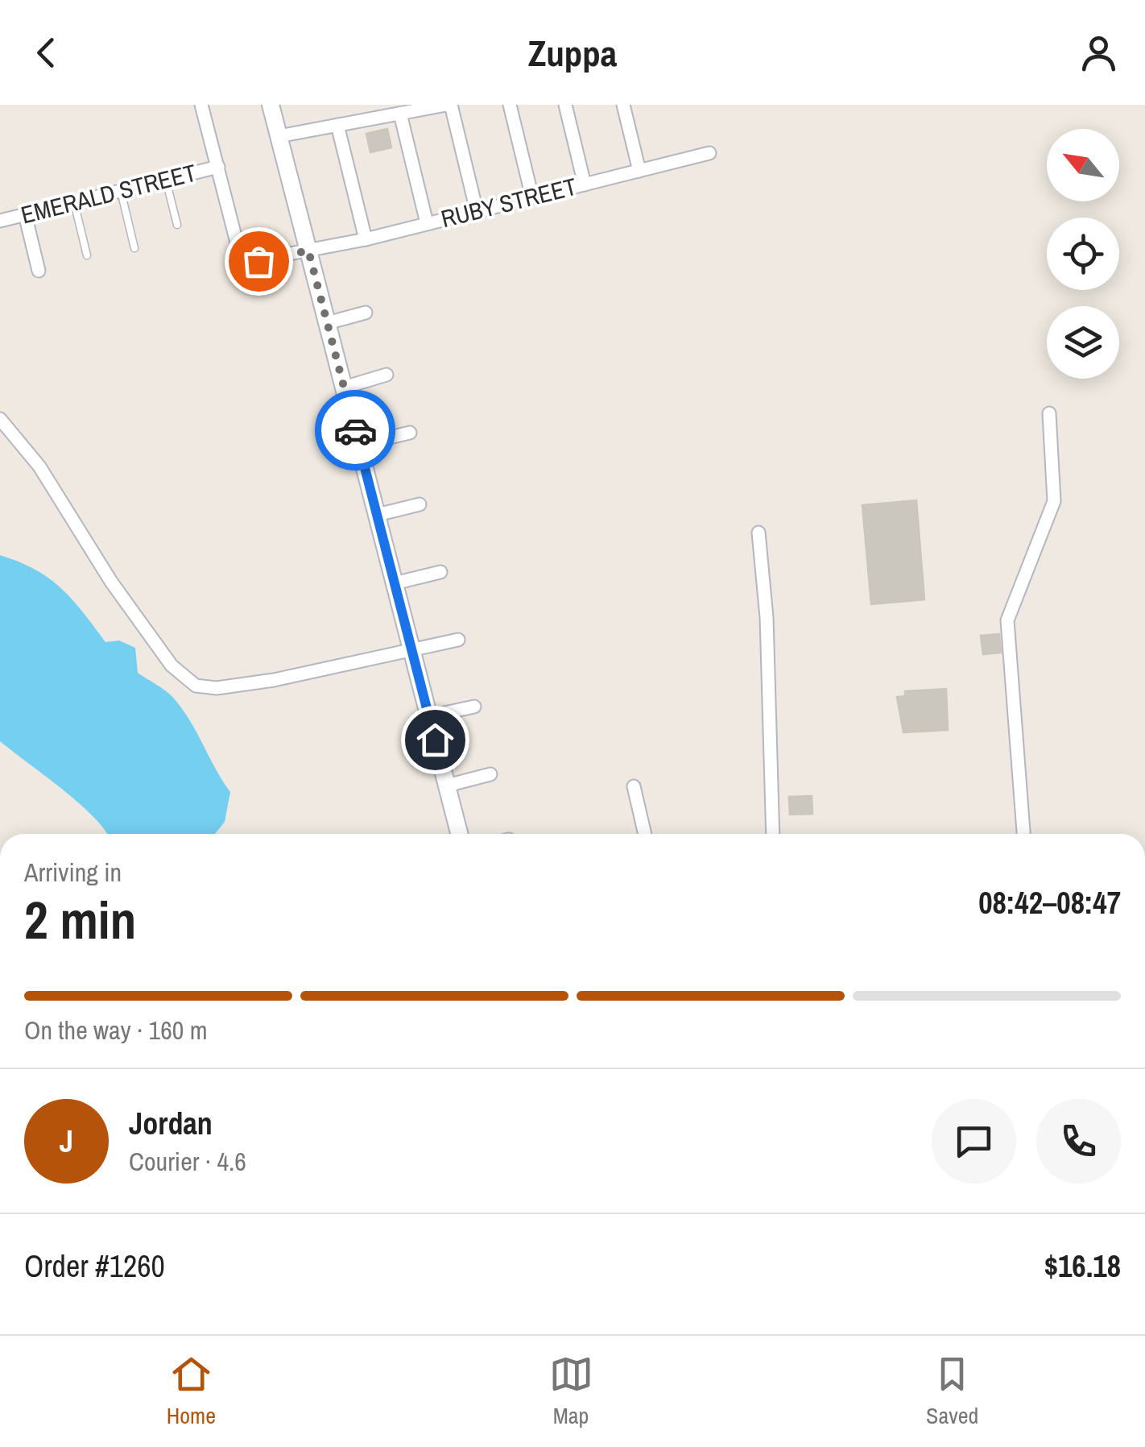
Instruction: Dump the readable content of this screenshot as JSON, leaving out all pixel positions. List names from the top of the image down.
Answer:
{
  "streets": {
    "street": ["EMERALD STREET", "RUBY STREET"]
  },
  "crossings": [
    ["EMERALD STREET", "RUBY STREET"]
  ],
  "north": "top left",
  "page": {
    "header": "Zuppa",
    "heading": ["2 min", "Arriving in", "08:42–08:47"],
    "panel": [
      "Jordan",
      "Courier · 4.6",
      "Order #1260",
      "$16.18"
    ],
    "bar": "On the way · 160 m",
    "round": "J",
    "tabs": ["Home", "Map", "Saved"]
  }
}
